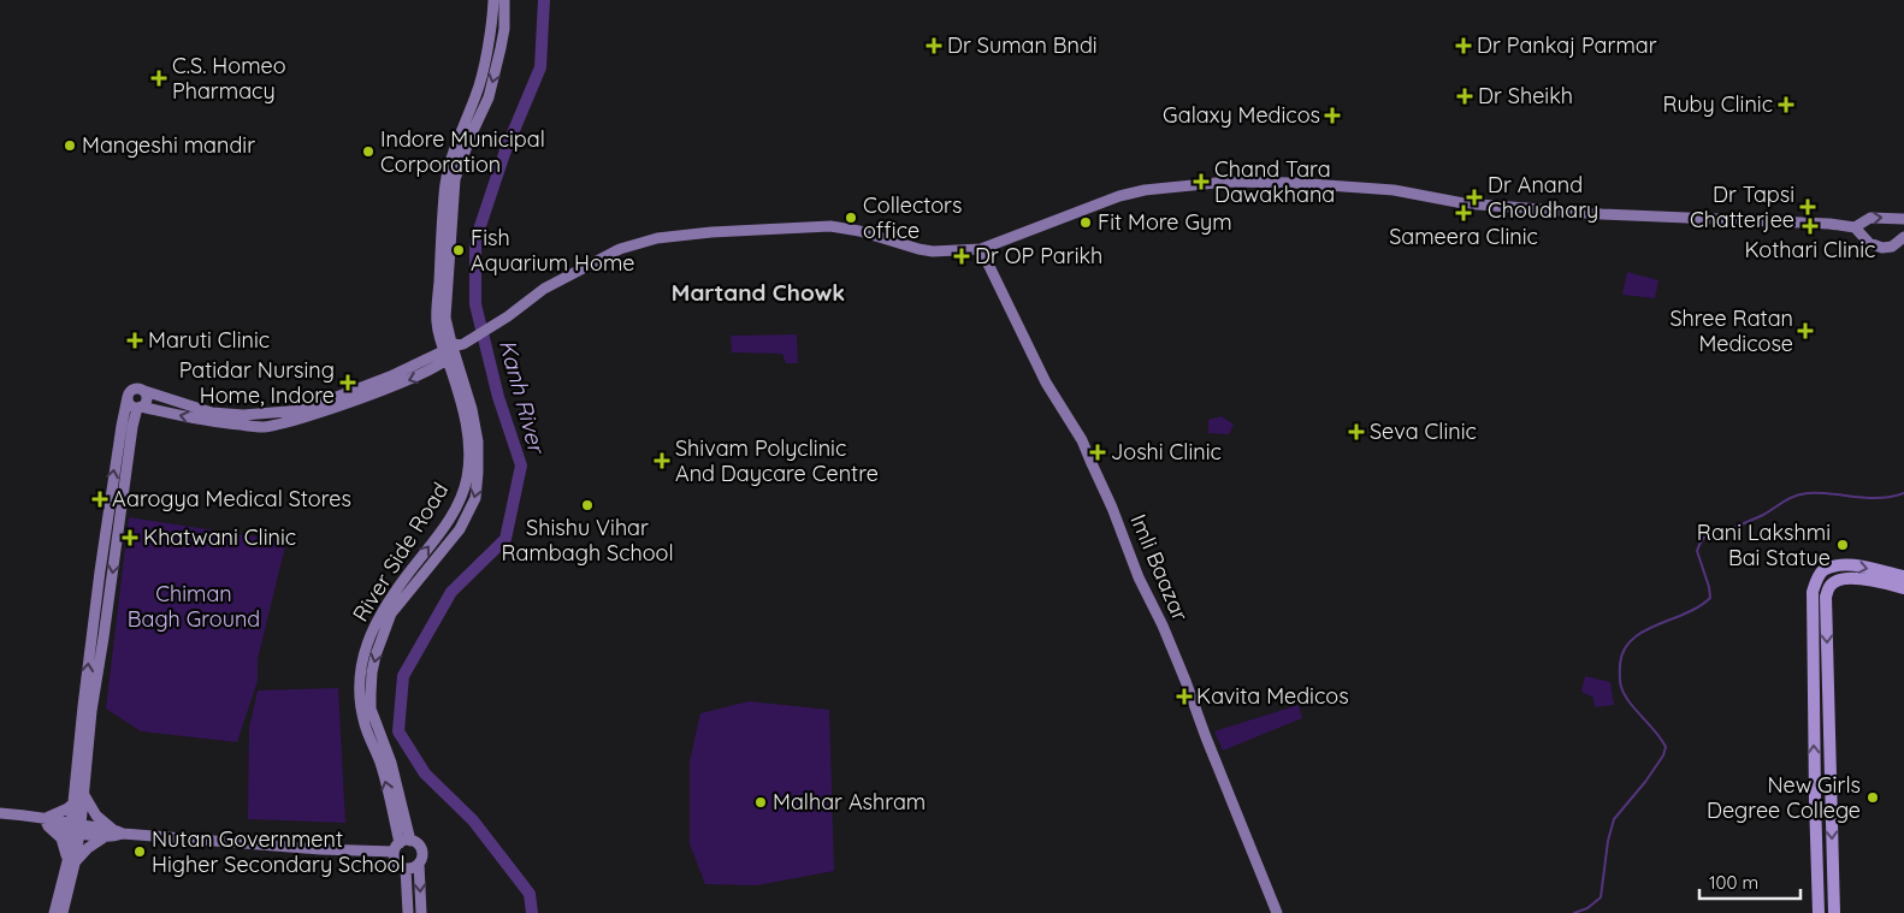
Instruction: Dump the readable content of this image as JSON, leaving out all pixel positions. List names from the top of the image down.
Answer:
{
  "streets": {
    "main road": ["River Side Road", "Imli Baazar"]
  },
  "districts": ["Martand Chowk"],
  "water": ["Kanh River"],
  "parks": ["Chiman Bagh Ground"],
  "places": {
    "health": [
      "Dr Suman Bndi",
      "Dr Pankaj Parmar",
      "C.S. Homeo Pharmacy",
      "Dr Sheikh",
      "Ruby Clinic",
      "Galaxy Medicos",
      "Chand Tara Dawakhana",
      "Dr Anand Choudhary",
      "Dr Tapsi Chatterjee",
      "Sameera Clinic",
      "Kothari Clinic",
      "Dr OP Parikh",
      "Shree Ratan Medicose",
      "Maruti Clinic",
      "Patidar Nursing Home, Indore",
      "Seva Clinic",
      "Joshi Clinic",
      "Shivam Polyclinic And Daycare Centre",
      "Aarogya Medical Stores",
      "Khatwani Clinic",
      "Kavita Medicos"
    ],
    "other": [
      "Mangeshi mandir",
      "Indore Municipal Corporation",
      "Collectors office",
      "Fit More Gym",
      "Fish Aquarium Home",
      "Shishu Vihar Rambagh School",
      "Rani Lakshmi Bai Statue",
      "New Girls Degree College",
      "Malhar Ashram",
      "Nutan Government Higher Secondary School"
    ]
  },
  "scale_bar": "100 m"
}
